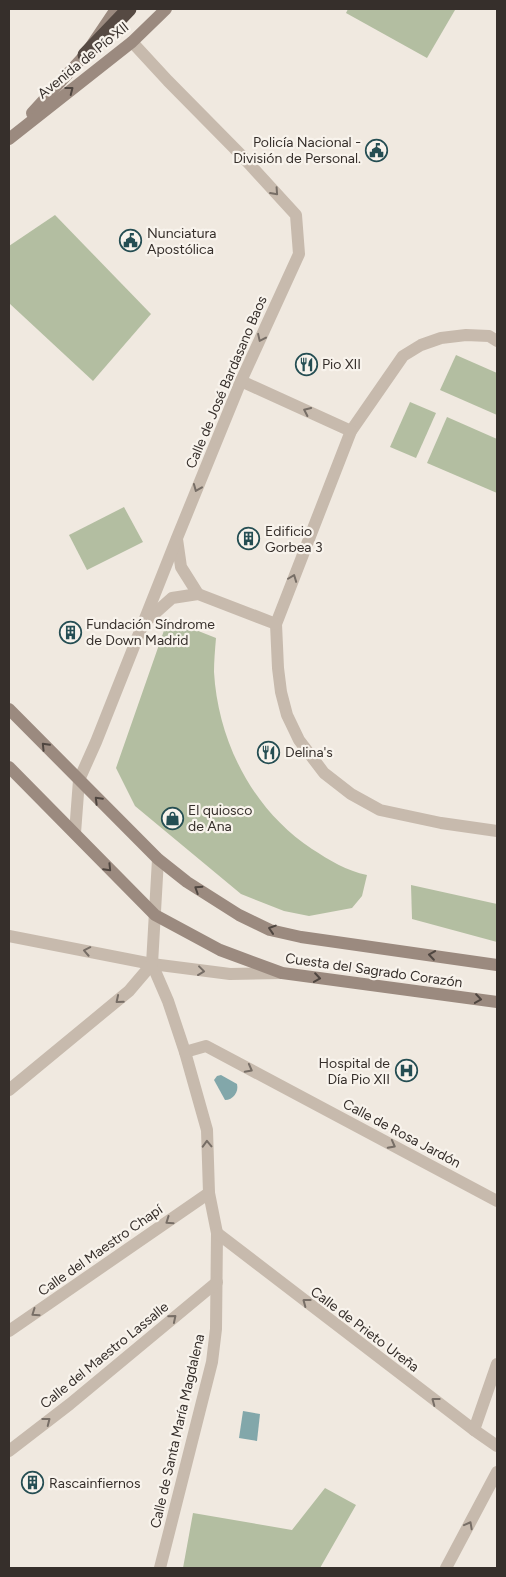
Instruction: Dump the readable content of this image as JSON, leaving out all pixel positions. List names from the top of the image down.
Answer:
{
  "streets": {
    "main road": ["Avenida de Pío XII", "Cuesta del Sagrado Corazón"],
    "street": [
      "Calle de José Bardasano Baos",
      "Calle de Rosa Jardón",
      "Calle del Maestro Chapí",
      "Calle de Prieto Ureña",
      "Calle del Maestro Lassalle",
      "Calle de Santa María Magdalena"
    ]
  },
  "crossings": [
    ["Avenida de Pío XII", "Calle de José Bardasano Baos"],
    ["Calle de José Bardasano Baos", "Cuesta del Sagrado Corazón"],
    ["Cuesta del Sagrado Corazón", "Calle de Santa María Magdalena"],
    ["Calle de Rosa Jardón", "Calle de Santa María Magdalena"],
    ["Calle del Maestro Chapí", "Calle de Santa María Magdalena"],
    ["Calle de Prieto Ureña", "Calle de Santa María Magdalena"],
    ["Calle del Maestro Lassalle", "Calle de Santa María Magdalena"]
  ],
  "one_way": [
    "Calle de José Bardasano Baos",
    "Calle del Maestro Chapí",
    "Calle de Prieto Ureña",
    "Calle del Maestro Lassalle"
  ],
  "places": {
    "public building": ["Policía Nacional - División de Personal.", "Nunciatura Apostólica"],
    "restaurant": ["Pio XII", "Delina's"],
    "building": ["Edificio Gorbea 3", "Fundación Síndrome de Down Madrid", "Rascainfiernos"],
    "shop": ["El quiosco de Ana"],
    "hospital": ["Hospital de Día Pio XII"]
  }
}
